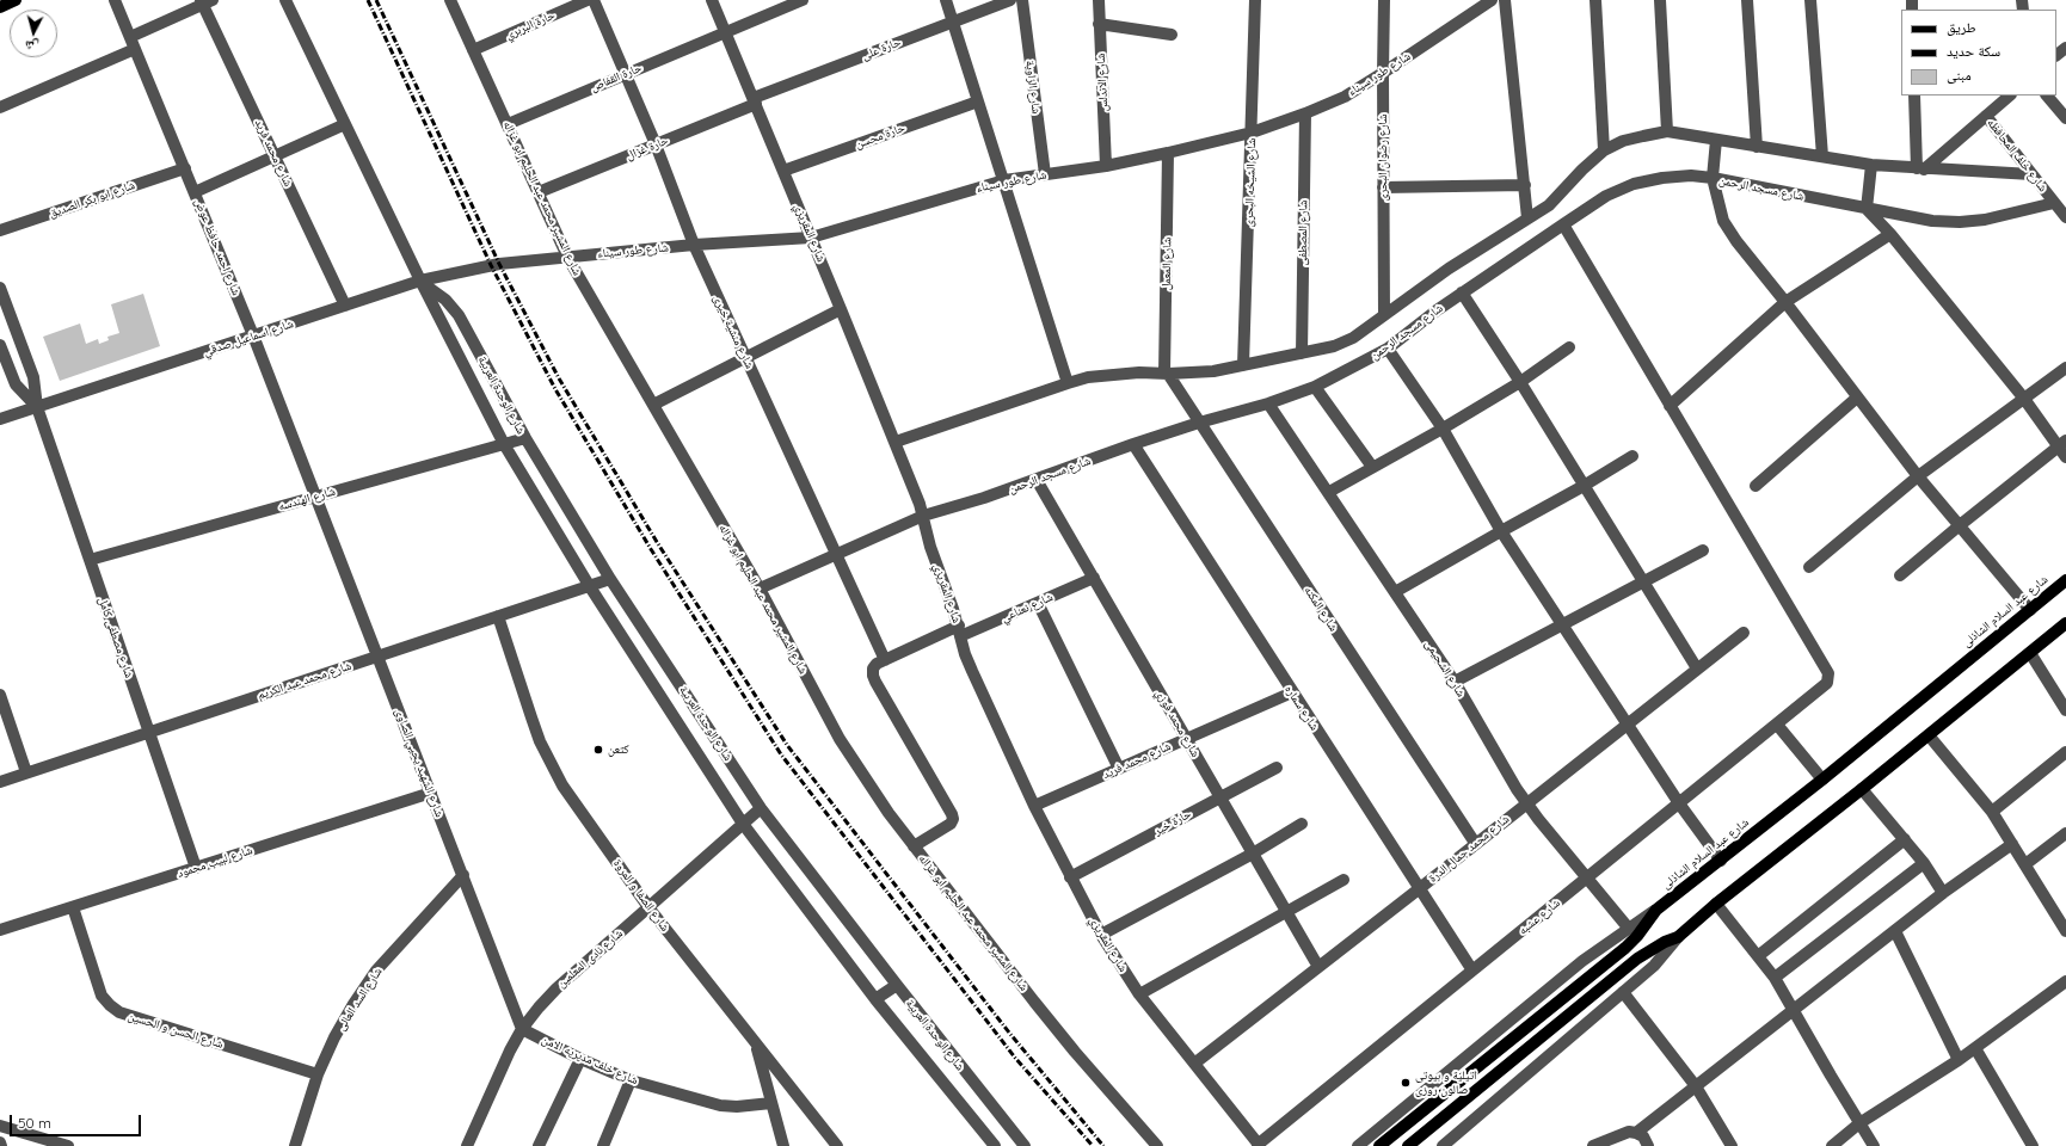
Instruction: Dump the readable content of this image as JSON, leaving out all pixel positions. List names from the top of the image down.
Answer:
{
  "streets": {
    "main road": ["شارع عبد السلام الشاذلى"],
    "street": [
      "حارة البربري",
      "حارة على",
      "شارع طور سيناء",
      "حارة القفاص",
      "شارع الاندلس",
      "شارع الزاوية",
      "حارة محسن",
      "حارة غزال",
      "شارع محمد فريد",
      "شارع خلف المحافظه",
      "شارع رضوان البحرى",
      "شارع الشيخه البحرى",
      "شارع مسجد الرحمن",
      "شارع المشير محمد عبد الحليم ابو غزاله",
      "شارع ابو بكر الصديق",
      "شارع المقريزي",
      "شارع المصطفى",
      "شارع احمد حافظ عوض",
      "شارع المعمل",
      "شارع منشية خيرى",
      "شارع اسماعيل صدقي",
      "شارع الوحدة العربية",
      "شارع الهندسه",
      "شارع نعناعي",
      "شارع المكنه",
      "شارع مصطفى كامل",
      "شارع الشحيمى",
      "شارع محمد عبد الكريم",
      "شارع سماره",
      "شارع محمد فوزي",
      "شارع الشهيد يحيي الصاوى",
      "حارة خير",
      "شارع محمد جمال الدرة",
      "شارع لبيب محمود",
      "شارع الصفا و المروة",
      "شارع عشبه",
      "شارع نادى المعلمين",
      "شارع السد العالى",
      "شارع الحسن و الحسين",
      "شارع خلف مديريه الامن"
    ]
  },
  "crossings": [
    ["حارة البربري", "شارع المشير محمد عبد الحليم ابو غزاله"],
    ["حارة على", "حارة غزال"],
    ["حارة على", "شارع المقريزي"],
    ["شارع طور سيناء", "شارع الاندلس"],
    ["شارع طور سيناء", "شارع الزاوية"],
    ["شارع طور سيناء", "شارع رضوان البحرى"],
    ["شارع طور سيناء", "شارع الشيخه البحرى"],
    ["شارع طور سيناء", "شارع المشير محمد عبد الحليم ابو غزاله"],
    ["شارع طور سيناء", "شارع المقريزي"],
    ["شارع طور سيناء", "شارع المصطفى"],
    ["شارع طور سيناء", "شارع المعمل"],
    ["شارع طور سيناء", "شارع منشية خيرى"],
    ["شارع طور سيناء", "شارع اسماعيل صدقي"],
    ["حارة القفاص", "شارع المشير محمد عبد الحليم ابو غزاله"],
    ["حارة القفاص", "شارع المقريزي"],
    ["حارة القفاص", "شارع منشية خيرى"],
    ["حارة محسن", "شارع المقريزي"],
    ["حارة غزال", "شارع المشير محمد عبد الحليم ابو غزاله"],
    ["حارة غزال", "شارع المقريزي"],
    ["حارة غزال", "شارع منشية خيرى"],
    ["شارع محمد فريد", "شارع المقريزي"],
    ["شارع محمد فريد", "شارع اسماعيل صدقي"],
    ["شارع محمد فريد", "شارع سماره"],
    ["شارع محمد فريد", "شارع محمد فوزي"],
    ["شارع خلف المحافظه", "شارع مسجد الرحمن"],
    ["شارع مسجد الرحمن", "شارع المشير محمد عبد الحليم ابو غزاله"],
    ["شارع مسجد الرحمن", "شارع المقريزي"],
    ["شارع مسجد الرحمن", "شارع منشية خيرى"],
    ["شارع مسجد الرحمن", "شارع المكنه"],
    ["شارع مسجد الرحمن", "شارع الشحيمى"],
    ["شارع مسجد الرحمن", "شارع سماره"],
    ["شارع مسجد الرحمن", "شارع محمد فوزي"],
    ["شارع ابو بكر الصديق", "شارع احمد حافظ عوض"],
    ["شارع المقريزي", "شارع نعناعي"],
    ["شارع المقريزي", "حارة خير"],
    ["شارع المقريزي", "شارع محمد جمال الدرة"],
    ["شارع المقريزي", "شارع عشبه"],
    ["شارع احمد حافظ عوض", "شارع اسماعيل صدقي"],
    ["شارع احمد حافظ عوض", "شارع الهندسه"],
    ["شارع احمد حافظ عوض", "شارع الشهيد يحيي الصاوى"],
    ["شارع المعمل", "شارع المكنه"],
    ["شارع منشية خيرى", "شارع نعناعي"],
    ["شارع اسماعيل صدقي", "شارع الوحدة العربية"],
    ["شارع اسماعيل صدقي", "شارع مصطفى كامل"],
    ["شارع الوحدة العربية", "شارع الهندسه"],
    ["شارع الوحدة العربية", "شارع محمد عبد الكريم"],
    ["شارع الوحدة العربية", "شارع نادى المعلمين"],
    ["شارع الهندسه", "شارع مصطفى كامل"],
    ["شارع الهندسه", "شارع الشهيد يحيي الصاوى"],
    ["شارع نعناعي", "شارع محمد فوزي"],
    ["شارع المكنه", "شارع محمد جمال الدرة"],
    ["شارع عبد السلام الشاذلى", "شارع الشحيمى"],
    ["شارع مصطفى كامل", "شارع محمد عبد الكريم"],
    ["شارع مصطفى كامل", "شارع لبيب محمود"],
    ["شارع الشحيمى", "شارع محمد جمال الدرة"],
    ["شارع الشحيمى", "شارع عشبه"],
    ["شارع محمد عبد الكريم", "شارع الشهيد يحيي الصاوى"],
    ["شارع محمد عبد الكريم", "شارع الصفا و المروة"],
    ["شارع سماره", "شارع محمد جمال الدرة"],
    ["شارع سماره", "شارع عشبه"],
    ["شارع محمد فوزي", "حارة خير"],
    ["شارع محمد فوزي", "شارع محمد جمال الدرة"],
    ["شارع الشهيد يحيي الصاوى", "شارع لبيب محمود"],
    ["شارع الشهيد يحيي الصاوى", "شارع نادى المعلمين"],
    ["شارع الشهيد يحيي الصاوى", "شارع السد العالى"],
    ["شارع الشهيد يحيي الصاوى", "شارع خلف مديريه الامن"],
    ["شارع لبيب محمود", "شارع الحسن و الحسين"],
    ["شارع الصفا و المروة", "شارع نادى المعلمين"],
    ["شارع نادى المعلمين", "شارع خلف مديريه الامن"],
    ["شارع السد العالى", "شارع الحسن و الحسين"]
  ],
  "places": ["كتعن", "اتيلية و بيوتى صالون روزى"],
  "legend": ["طريق", "سكة حديد", "مبنى"],
  "scale_bar": "50 m",
  "north": "bottom"
}
